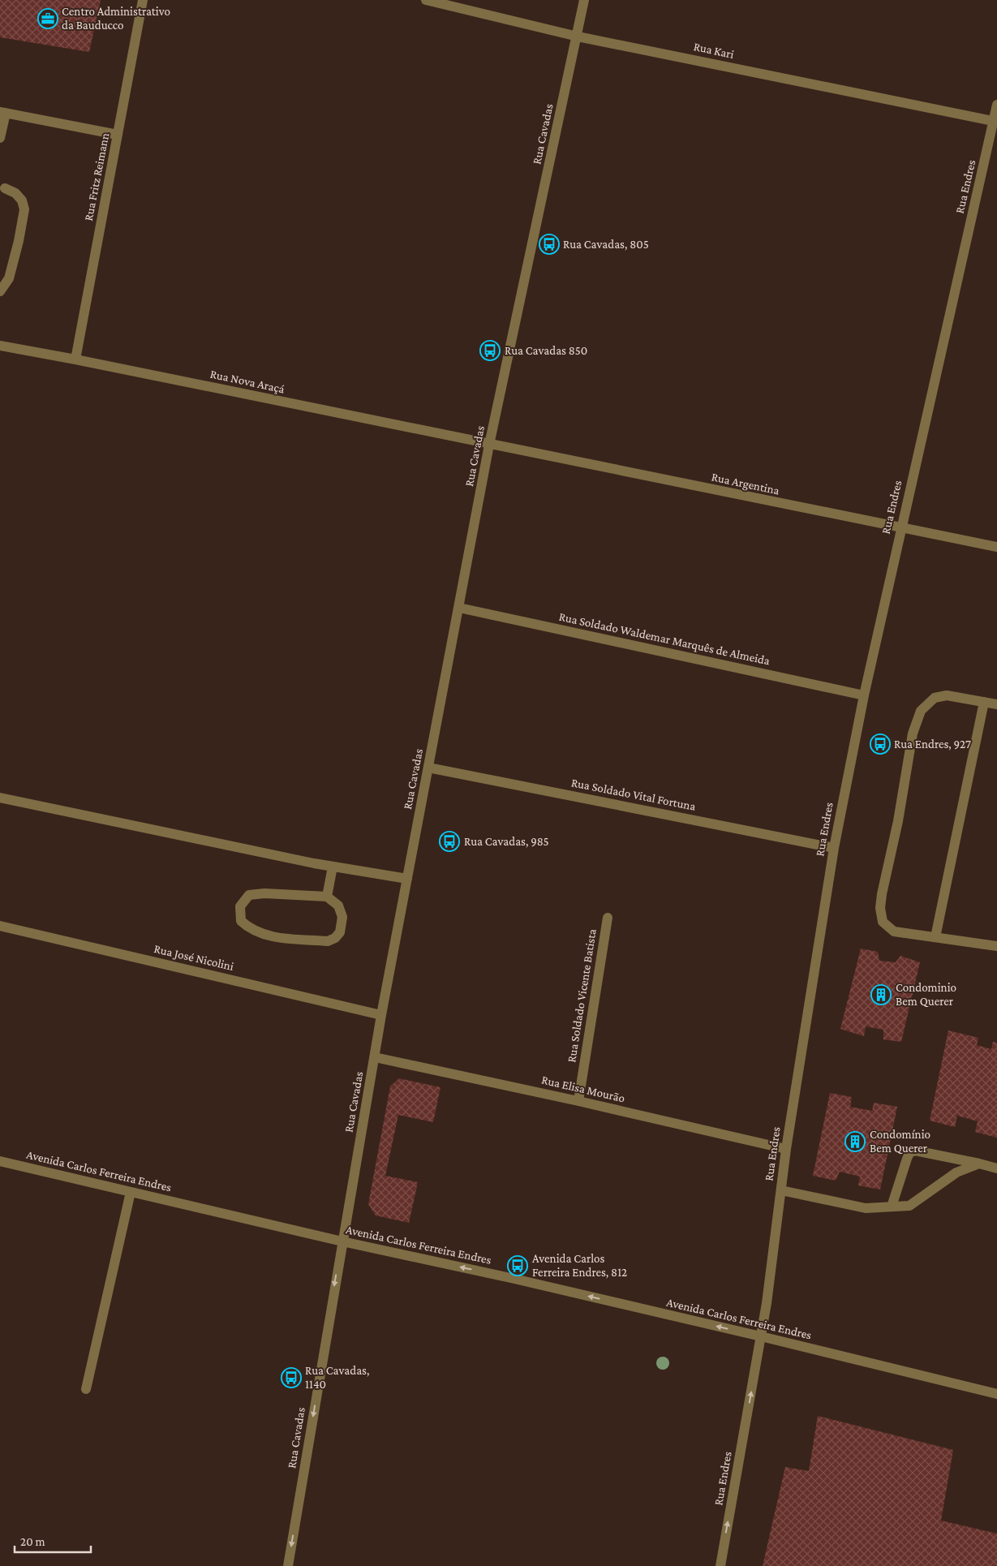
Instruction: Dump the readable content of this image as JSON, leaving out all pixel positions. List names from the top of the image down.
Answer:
{
  "streets": {
    "street": [
      "Rua Kari",
      "Rua Cavadas",
      "Rua Fritz Reimann",
      "Rua Endres",
      "Rua Nova Araçá",
      "Rua Argentina",
      "Rua Soldado Waldemar Marquês de Almeida",
      "Rua Soldado Vital Fortuna",
      "Rua José Nicolini",
      "Rua Soldado Vicente Batista",
      "Rua Elisa Mourão",
      "Avenida Carlos Ferreira Endres"
    ]
  },
  "crossings": [
    ["Rua Kari", "Rua Cavadas"],
    ["Rua Kari", "Rua Endres"],
    ["Rua Cavadas", "Rua Nova Araçá"],
    ["Rua Cavadas", "Rua Argentina"],
    ["Rua Cavadas", "Rua Soldado Waldemar Marquês de Almeida"],
    ["Rua Cavadas", "Rua Soldado Vital Fortuna"],
    ["Rua Cavadas", "Rua José Nicolini"],
    ["Rua Cavadas", "Rua Elisa Mourão"],
    ["Rua Cavadas", "Avenida Carlos Ferreira Endres"],
    ["Rua Fritz Reimann", "Rua Nova Araçá"],
    ["Rua Endres", "Rua Argentina"],
    ["Rua Endres", "Rua Soldado Waldemar Marquês de Almeida"],
    ["Rua Endres", "Rua Soldado Vital Fortuna"],
    ["Rua Endres", "Rua Elisa Mourão"],
    ["Rua Endres", "Avenida Carlos Ferreira Endres"],
    ["Rua Nova Araçá", "Rua Argentina"],
    ["Rua Soldado Vicente Batista", "Rua Elisa Mourão"]
  ],
  "one_way": ["Avenida Carlos Ferreira Endres"],
  "places": {
    "office": ["Centro Administrativo da Bauducco"],
    "bus stop": [
      "Rua Cavadas, 805",
      "Rua Cavadas 850",
      "Rua Endres, 927",
      "Rua Cavadas, 985",
      "Avenida Carlos Ferreira Endres, 812",
      "Rua Cavadas, 1140"
    ],
    "building": ["Condominio Bem Querer", "Condomínio Bem Querer"]
  },
  "scale_bar": "20 m"
}
